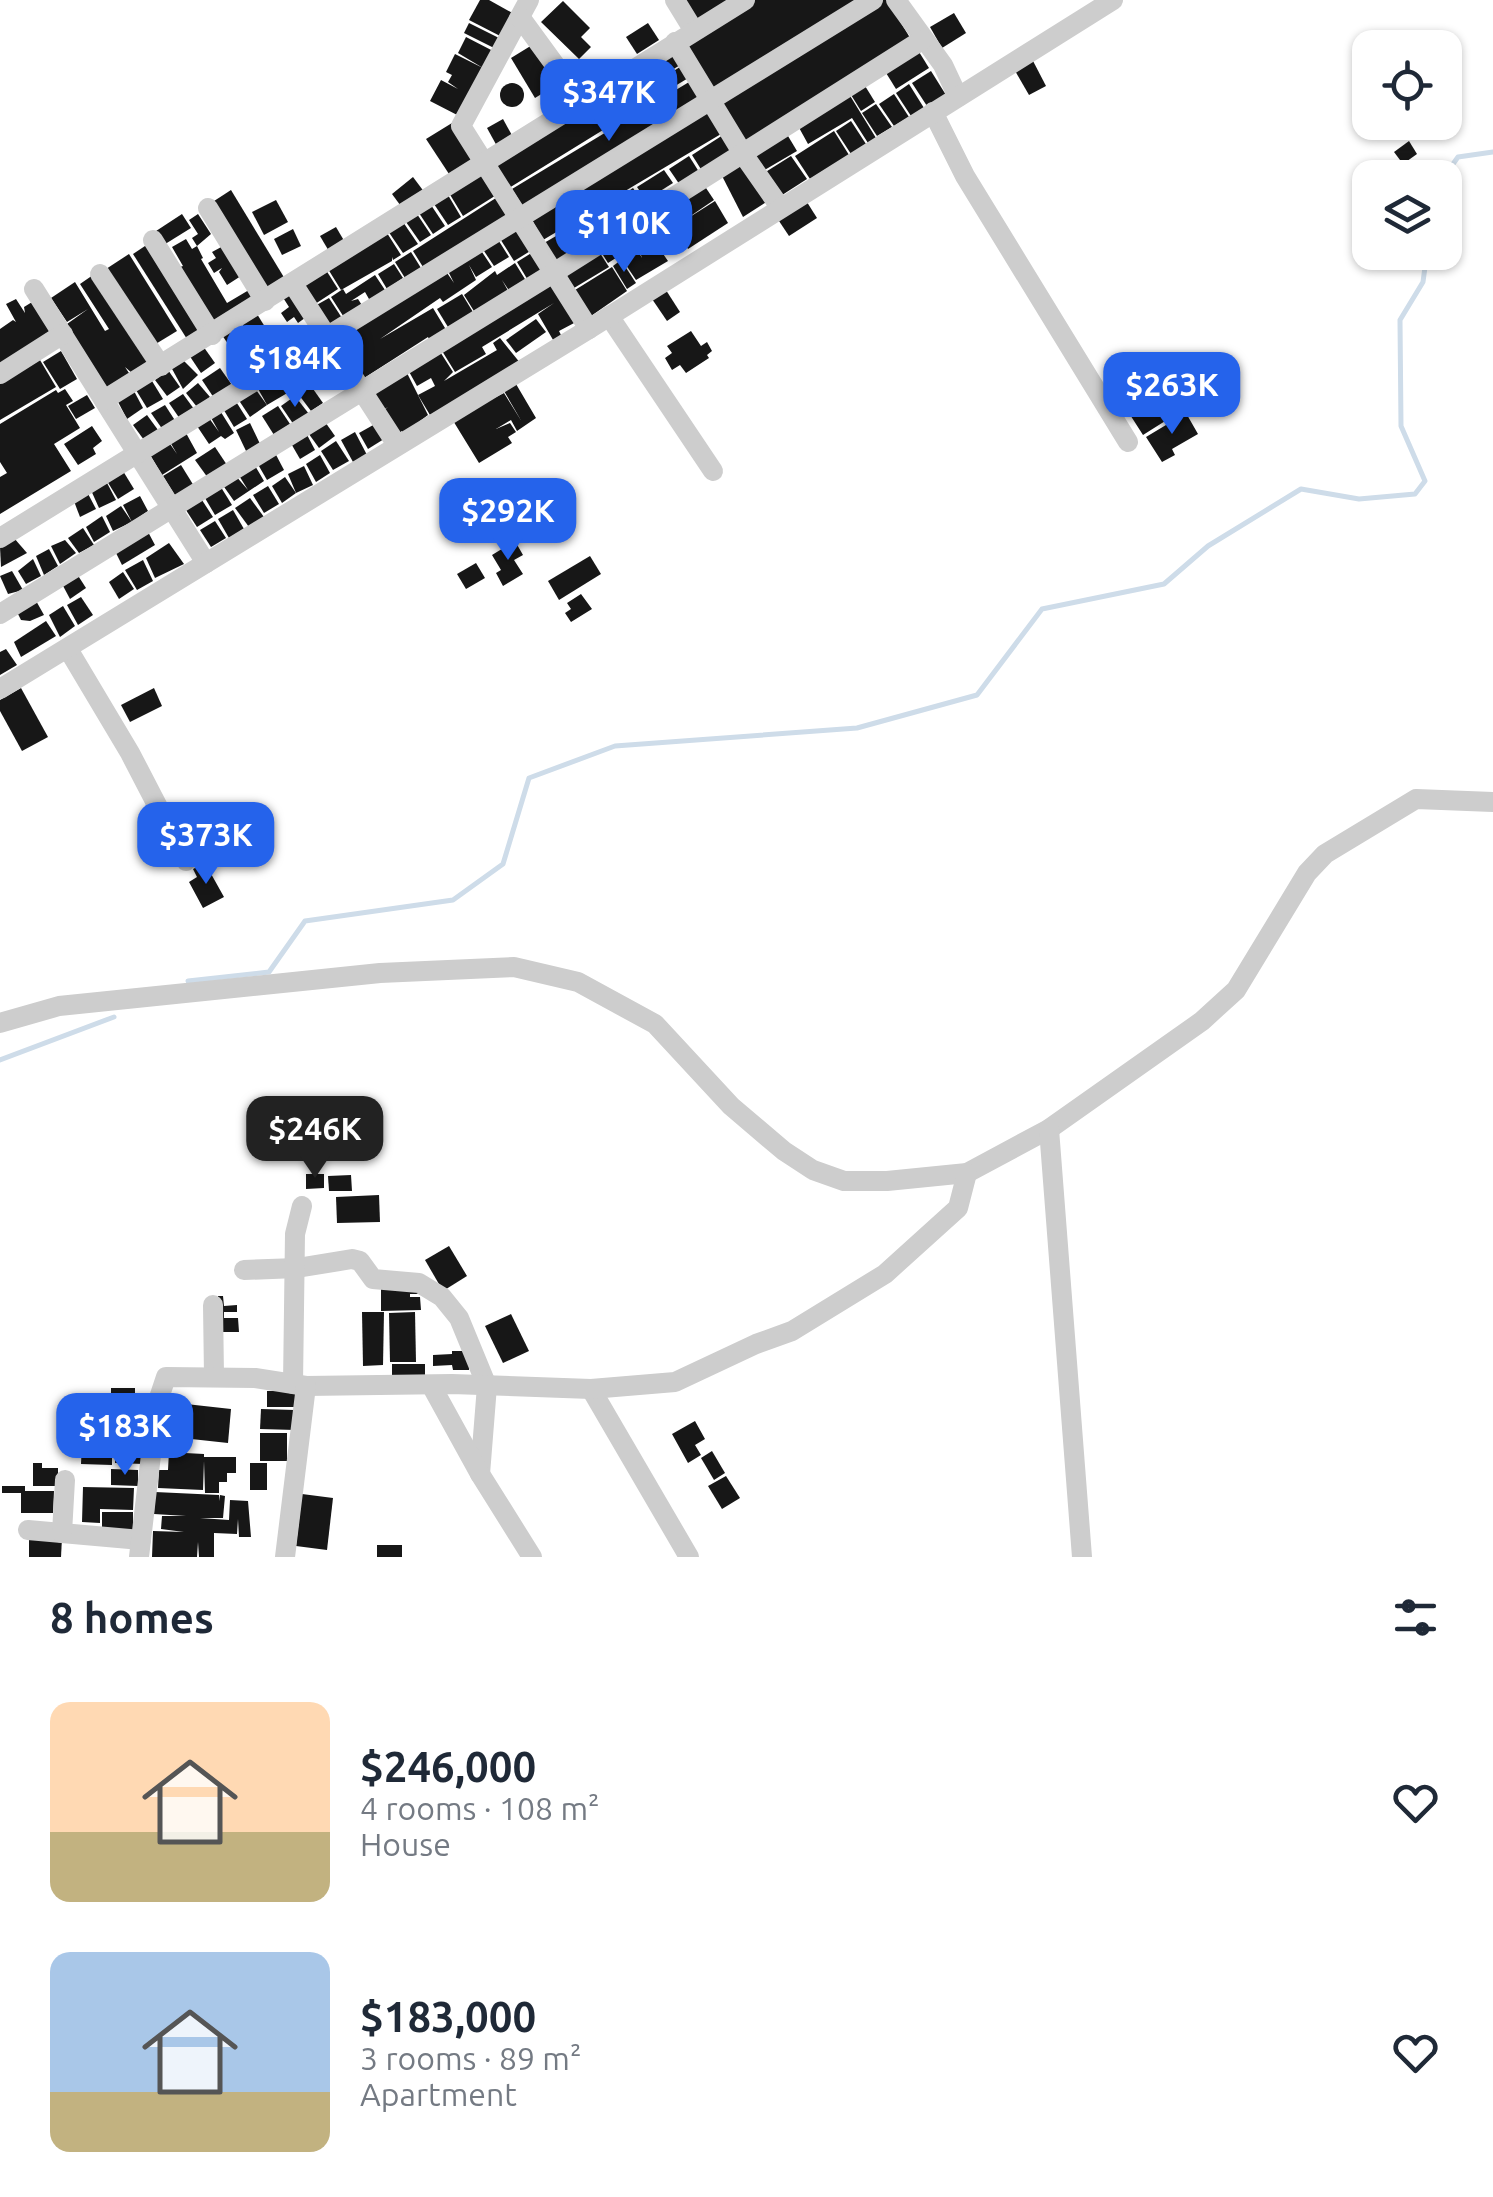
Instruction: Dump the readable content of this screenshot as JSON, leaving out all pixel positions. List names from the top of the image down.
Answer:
{
  "page": {
    "price": [
      "$347K",
      "$110K",
      "$184K",
      "$263K",
      "$292K",
      "$373K",
      "$246K",
      "$183K"
    ],
    "heading": "8 homes",
    "list": [
      {
        "name": "$246,000",
        "note": "4 rooms · 108 m² · House"
      },
      {
        "name": "$183,000",
        "note": "3 rooms · 89 m² · Apartment"
      }
    ]
  }
}
